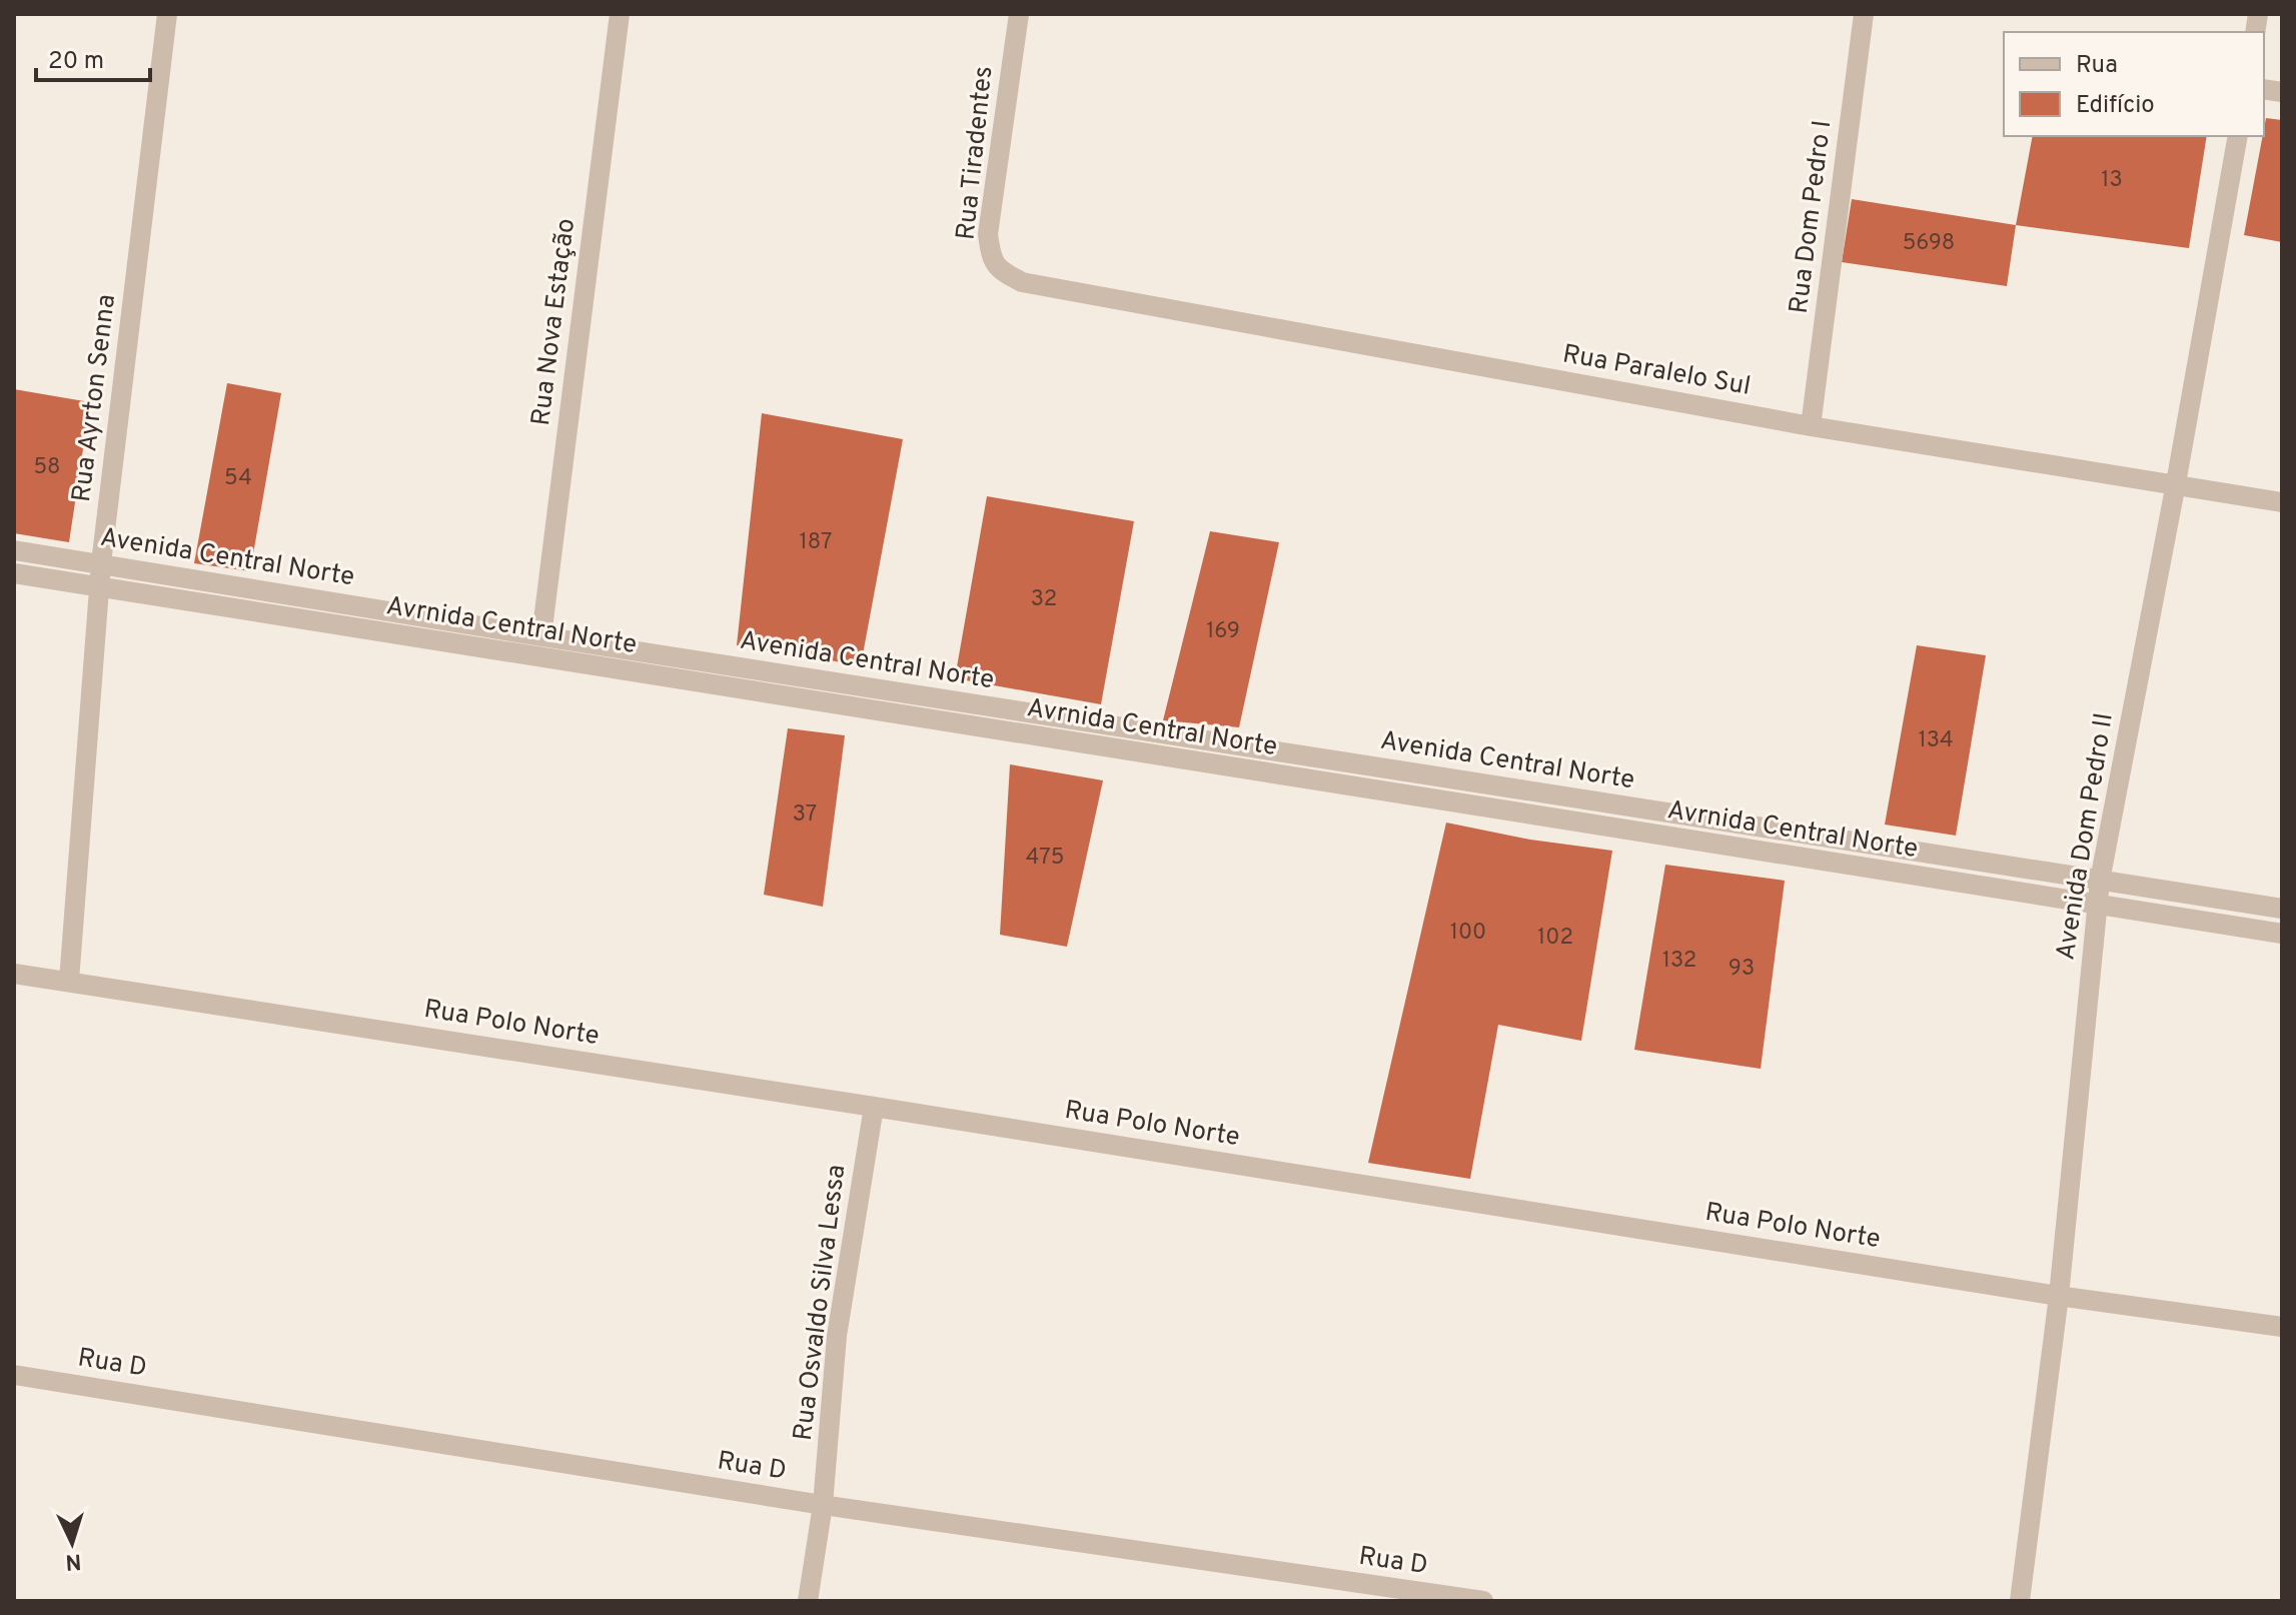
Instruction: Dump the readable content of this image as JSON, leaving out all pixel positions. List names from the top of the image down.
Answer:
{
  "streets": {
    "street": [
      "Rua Tiradentes",
      "Rua Dom Pedro I",
      "Rua Nova Estação",
      "Rua Paralelo Sul",
      "Rua Ayrton Senna",
      "Avenida Central Norte",
      "Avrnida Central Norte",
      "Avenida Dom Pedro II",
      "Rua Polo Norte",
      "Rua Osvaldo Silva Lessa",
      "Rua D"
    ]
  },
  "crossings": [
    ["Rua Tiradentes", "Rua Paralelo Sul"],
    ["Rua Dom Pedro I", "Rua Paralelo Sul"],
    ["Rua Nova Estação", "Avenida Central Norte"],
    ["Rua Paralelo Sul", "Avenida Dom Pedro II"],
    ["Rua Ayrton Senna", "Avenida Central Norte"],
    ["Rua Ayrton Senna", "Avrnida Central Norte"],
    ["Rua Ayrton Senna", "Rua Polo Norte"],
    ["Avenida Central Norte", "Avenida Dom Pedro II"],
    ["Avrnida Central Norte", "Avenida Dom Pedro II"],
    ["Avenida Dom Pedro II", "Rua Polo Norte"],
    ["Rua Polo Norte", "Rua Osvaldo Silva Lessa"],
    ["Rua Osvaldo Silva Lessa", "Rua D"]
  ],
  "house_numbers": [
    "13",
    "5698",
    "58",
    "54",
    "187",
    "32",
    "169",
    "134",
    "37",
    "475",
    "100",
    "102",
    "132",
    "93"
  ],
  "legend": ["Rua", "Edifício"],
  "scale_bar": "20 m",
  "north": "bottom"
}
